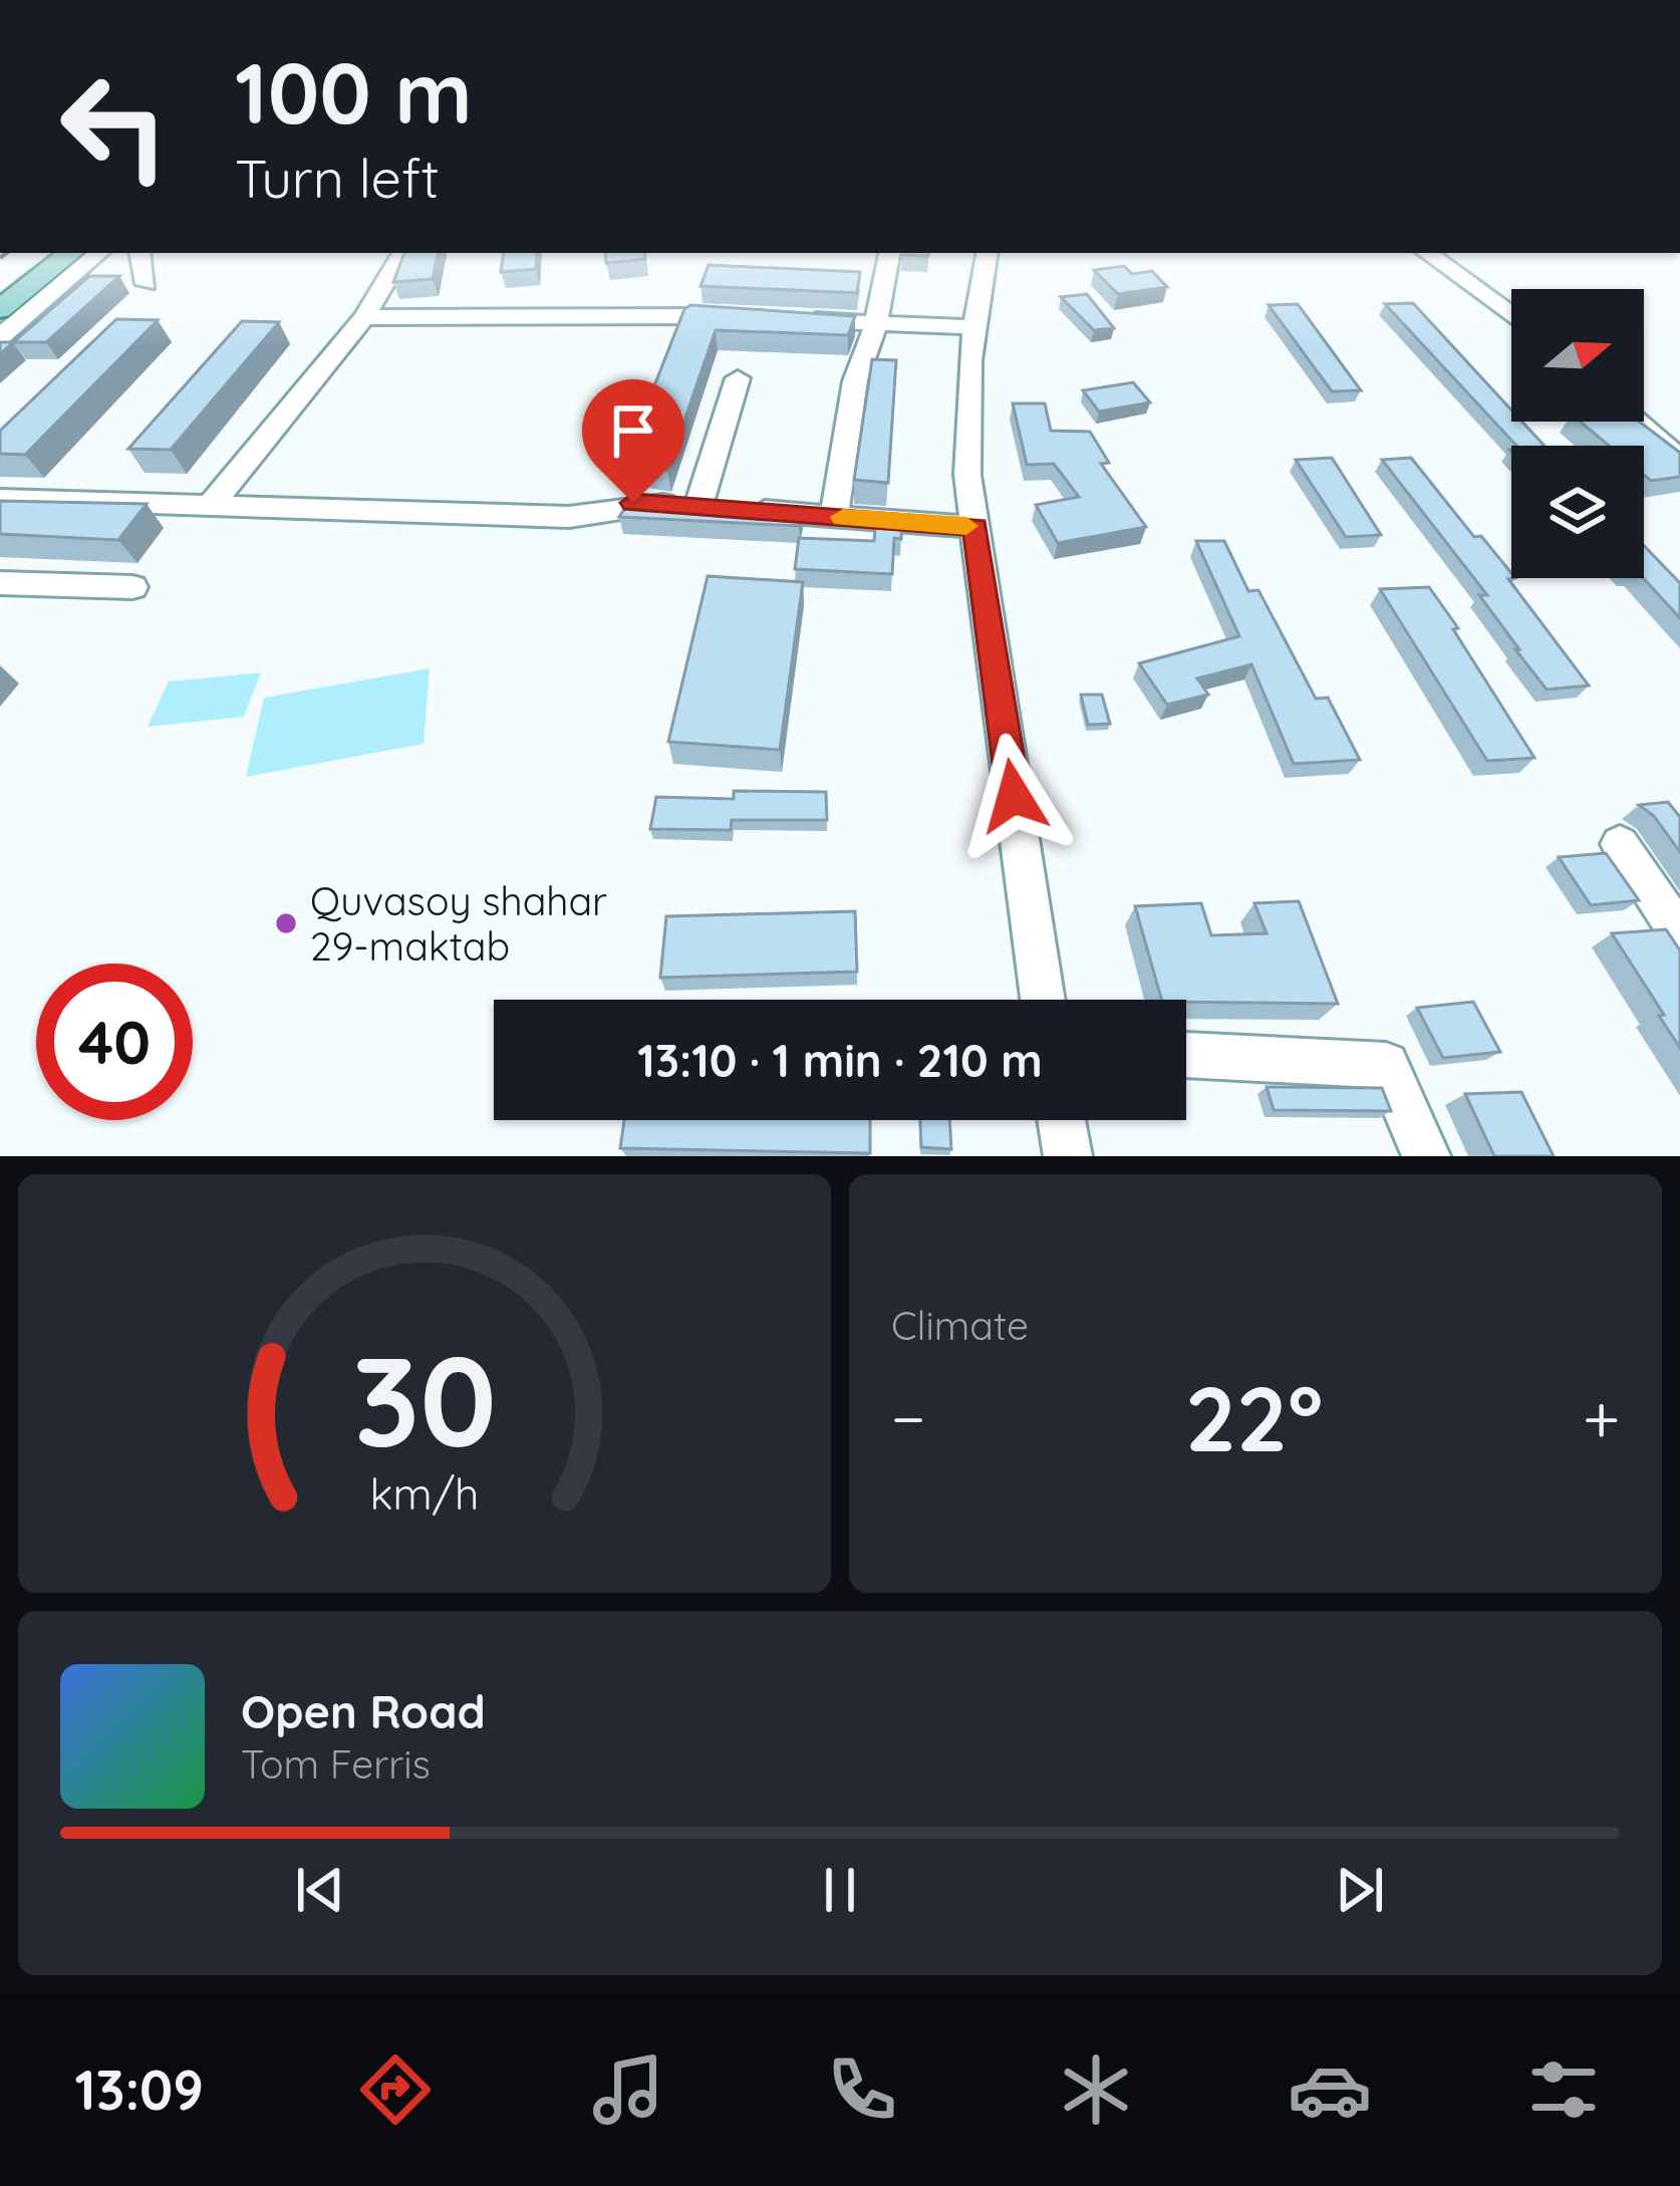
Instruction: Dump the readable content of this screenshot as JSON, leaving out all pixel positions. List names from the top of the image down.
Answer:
{
  "places": ["Quvasoy shahar 29-maktab"],
  "north": "right",
  "page": {
    "turn": ["100 m", "Turn left"],
    "limit": "40",
    "trip": "13:10 · 1 min · 210 m",
    "tile": "Climate",
    "heat": ["−", "22°", "+"],
    "song": ["Open Road", "Tom Ferris"],
    "tabs": "13:09",
    "gauge": ["30", "km/h"]
  }
}
